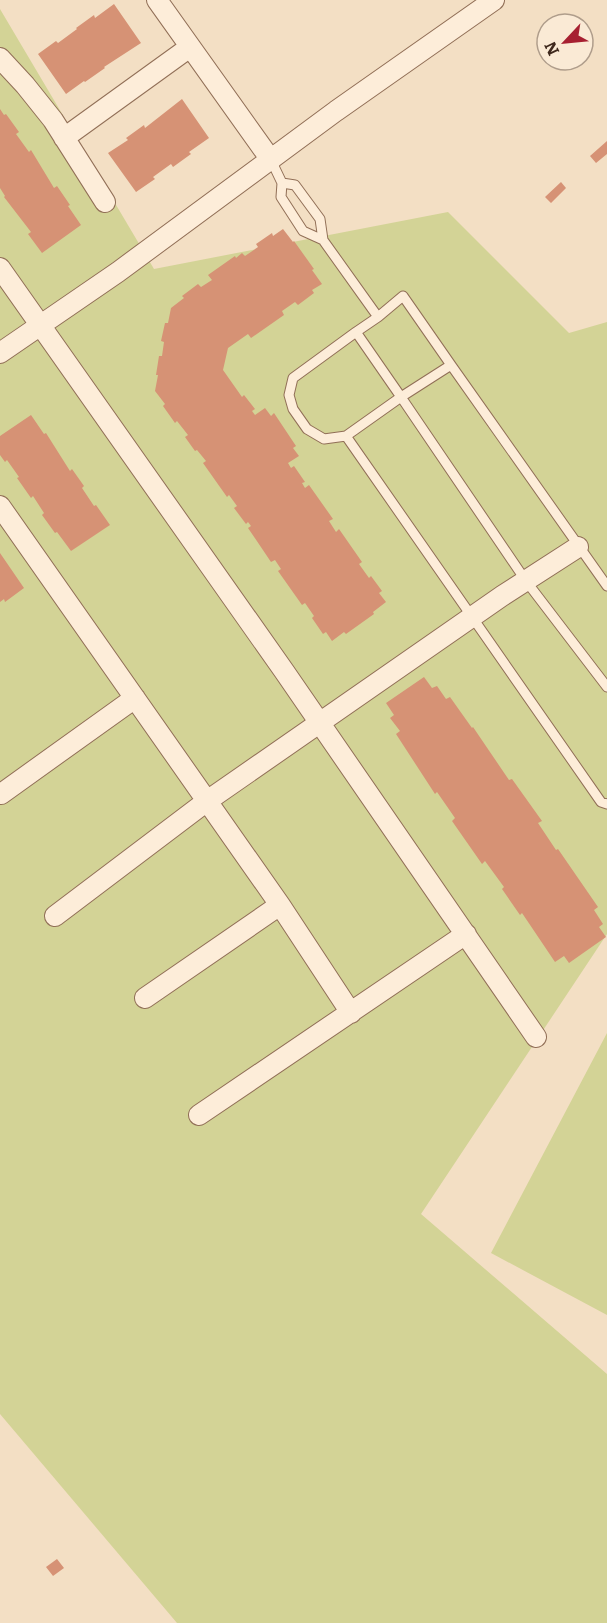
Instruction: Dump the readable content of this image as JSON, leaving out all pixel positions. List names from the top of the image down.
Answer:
{
  "north": "bottom left"
}
